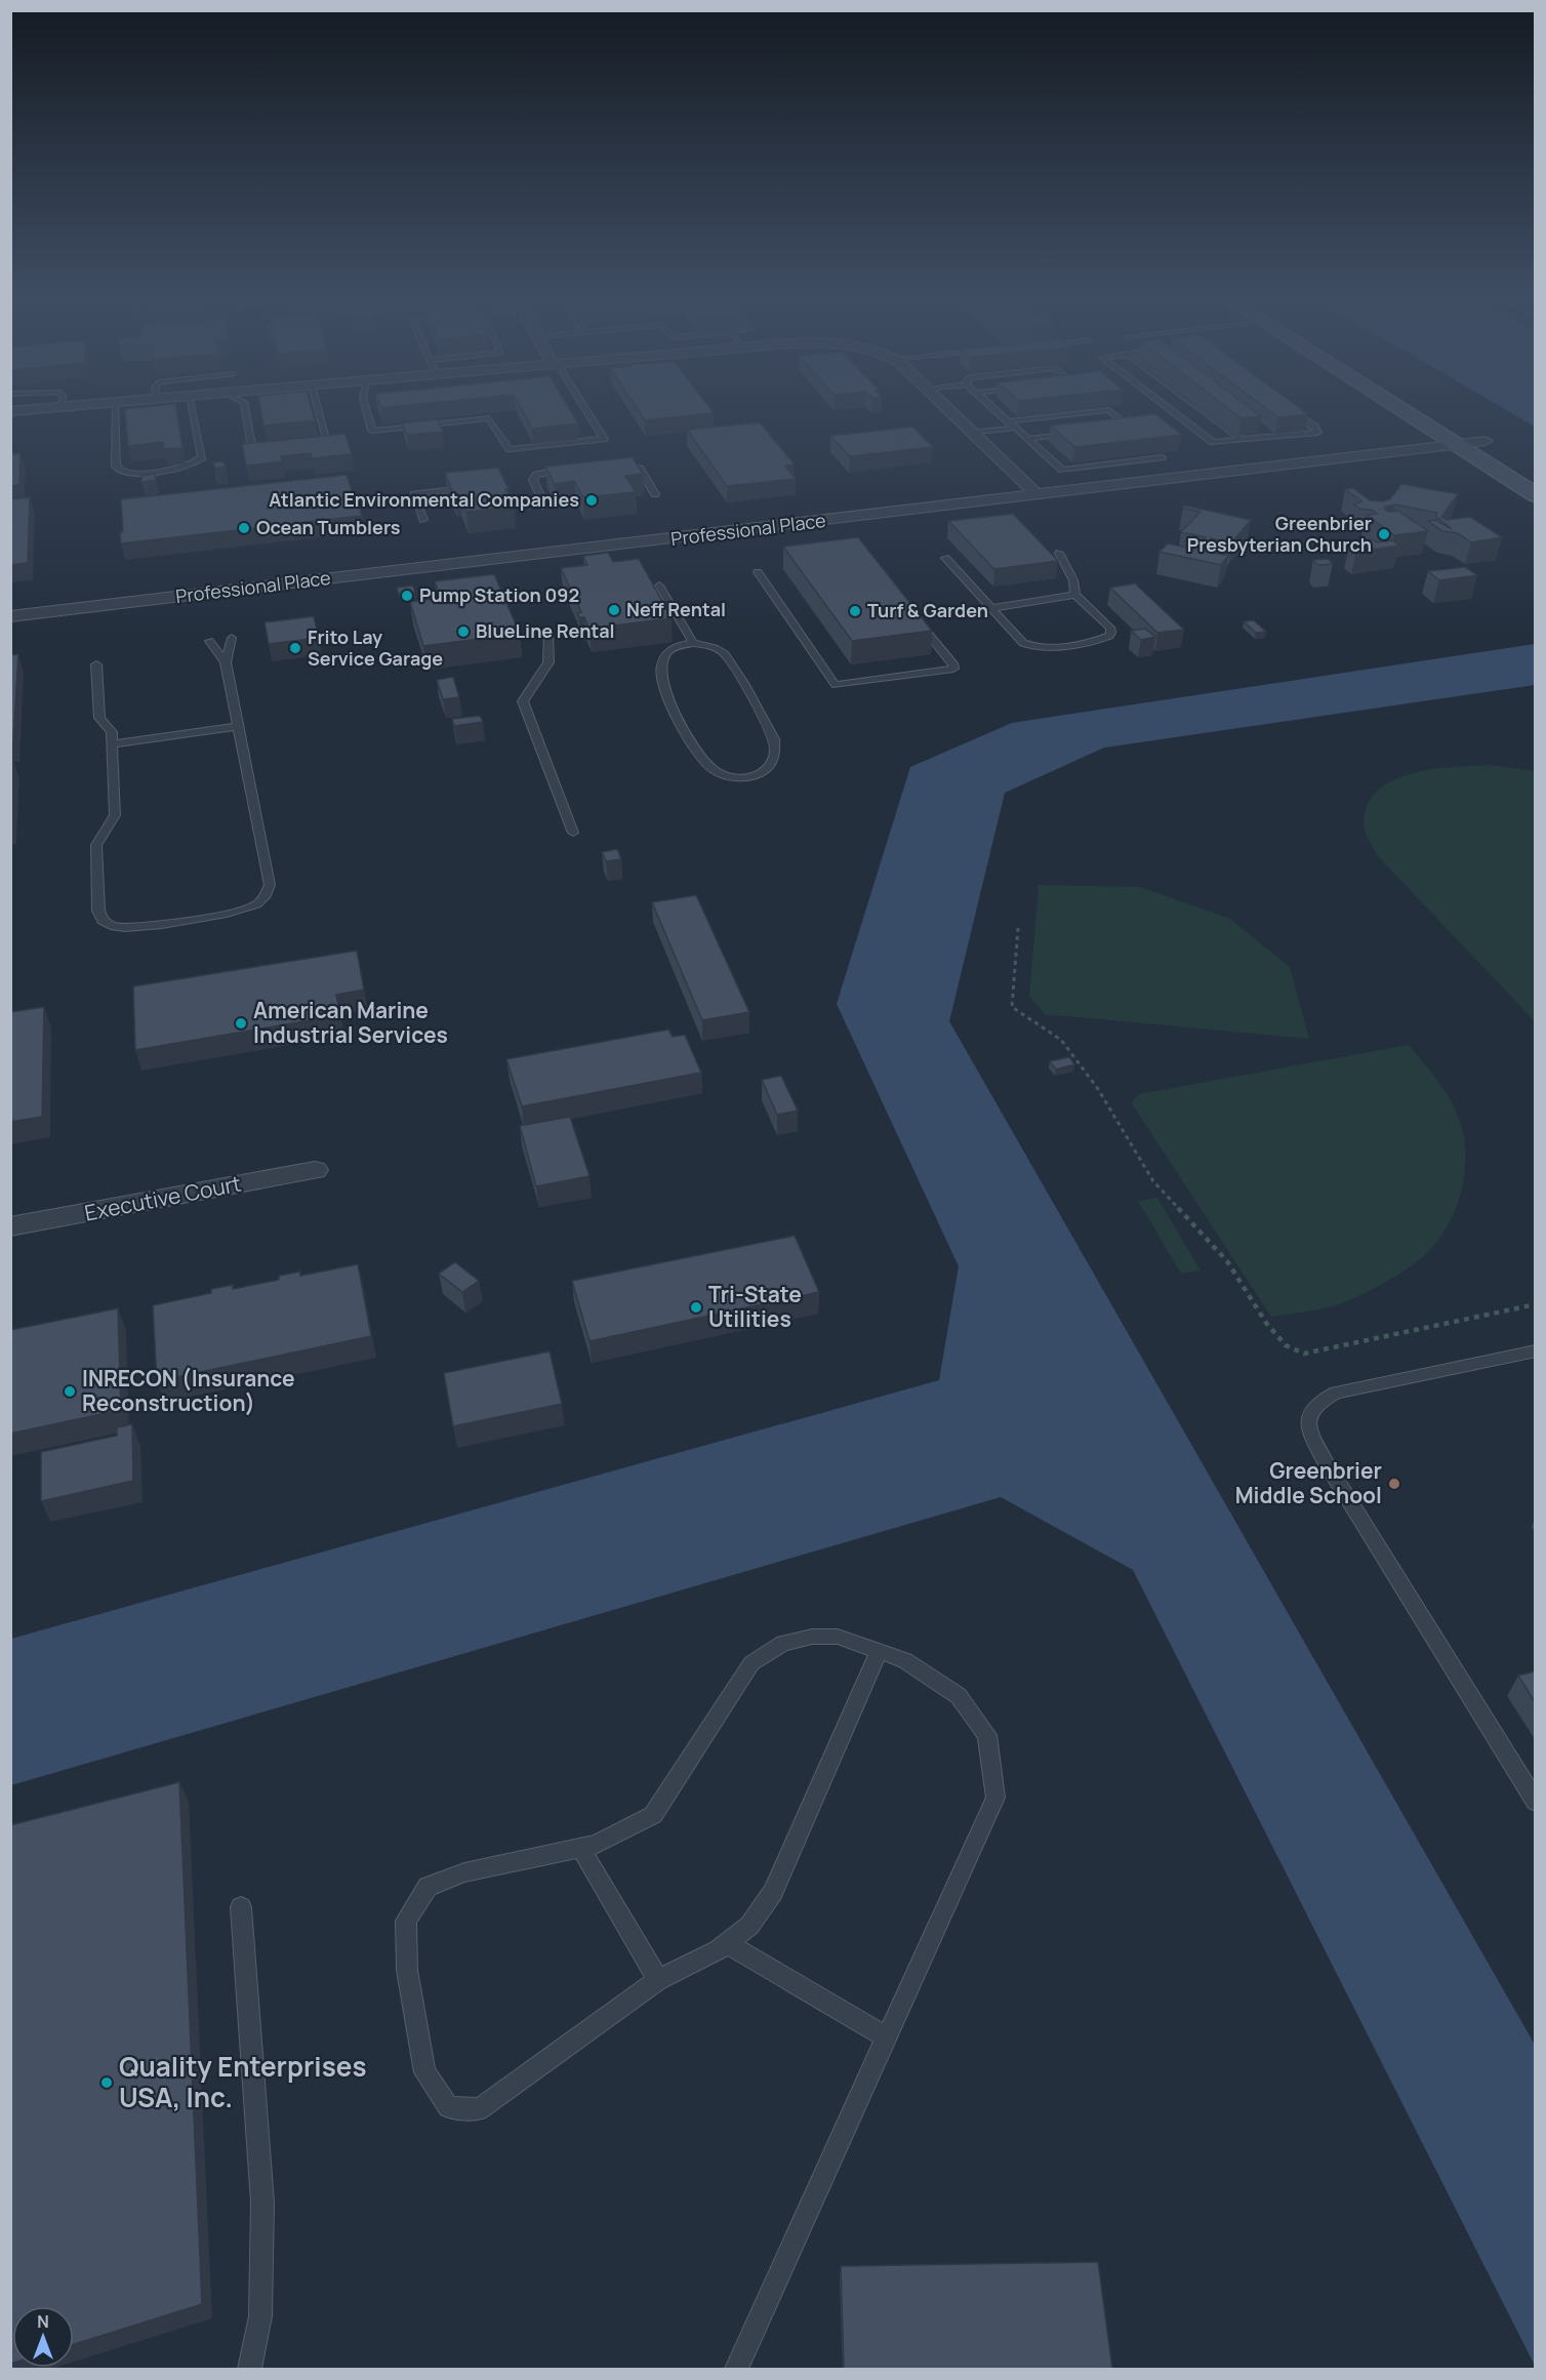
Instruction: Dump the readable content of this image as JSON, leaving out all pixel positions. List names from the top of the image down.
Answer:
{
  "streets": {
    "street": ["Professional Place", "Executive Court"]
  },
  "places": [
    "Atlantic Environmental Companies",
    "Ocean Tumblers",
    "Greenbrier Presbyterian Church",
    "Pump Station 092",
    "Neff Rental",
    "Turf & Garden",
    "BlueLine Rental",
    "Frito Lay Service Garage",
    "American Marine Industrial Services",
    "Tri-State Utilities",
    "INRECON (Insurance Reconstruction)",
    "Greenbrier Middle School",
    "Quality Enterprises USA, Inc."
  ],
  "north": "top"
}
